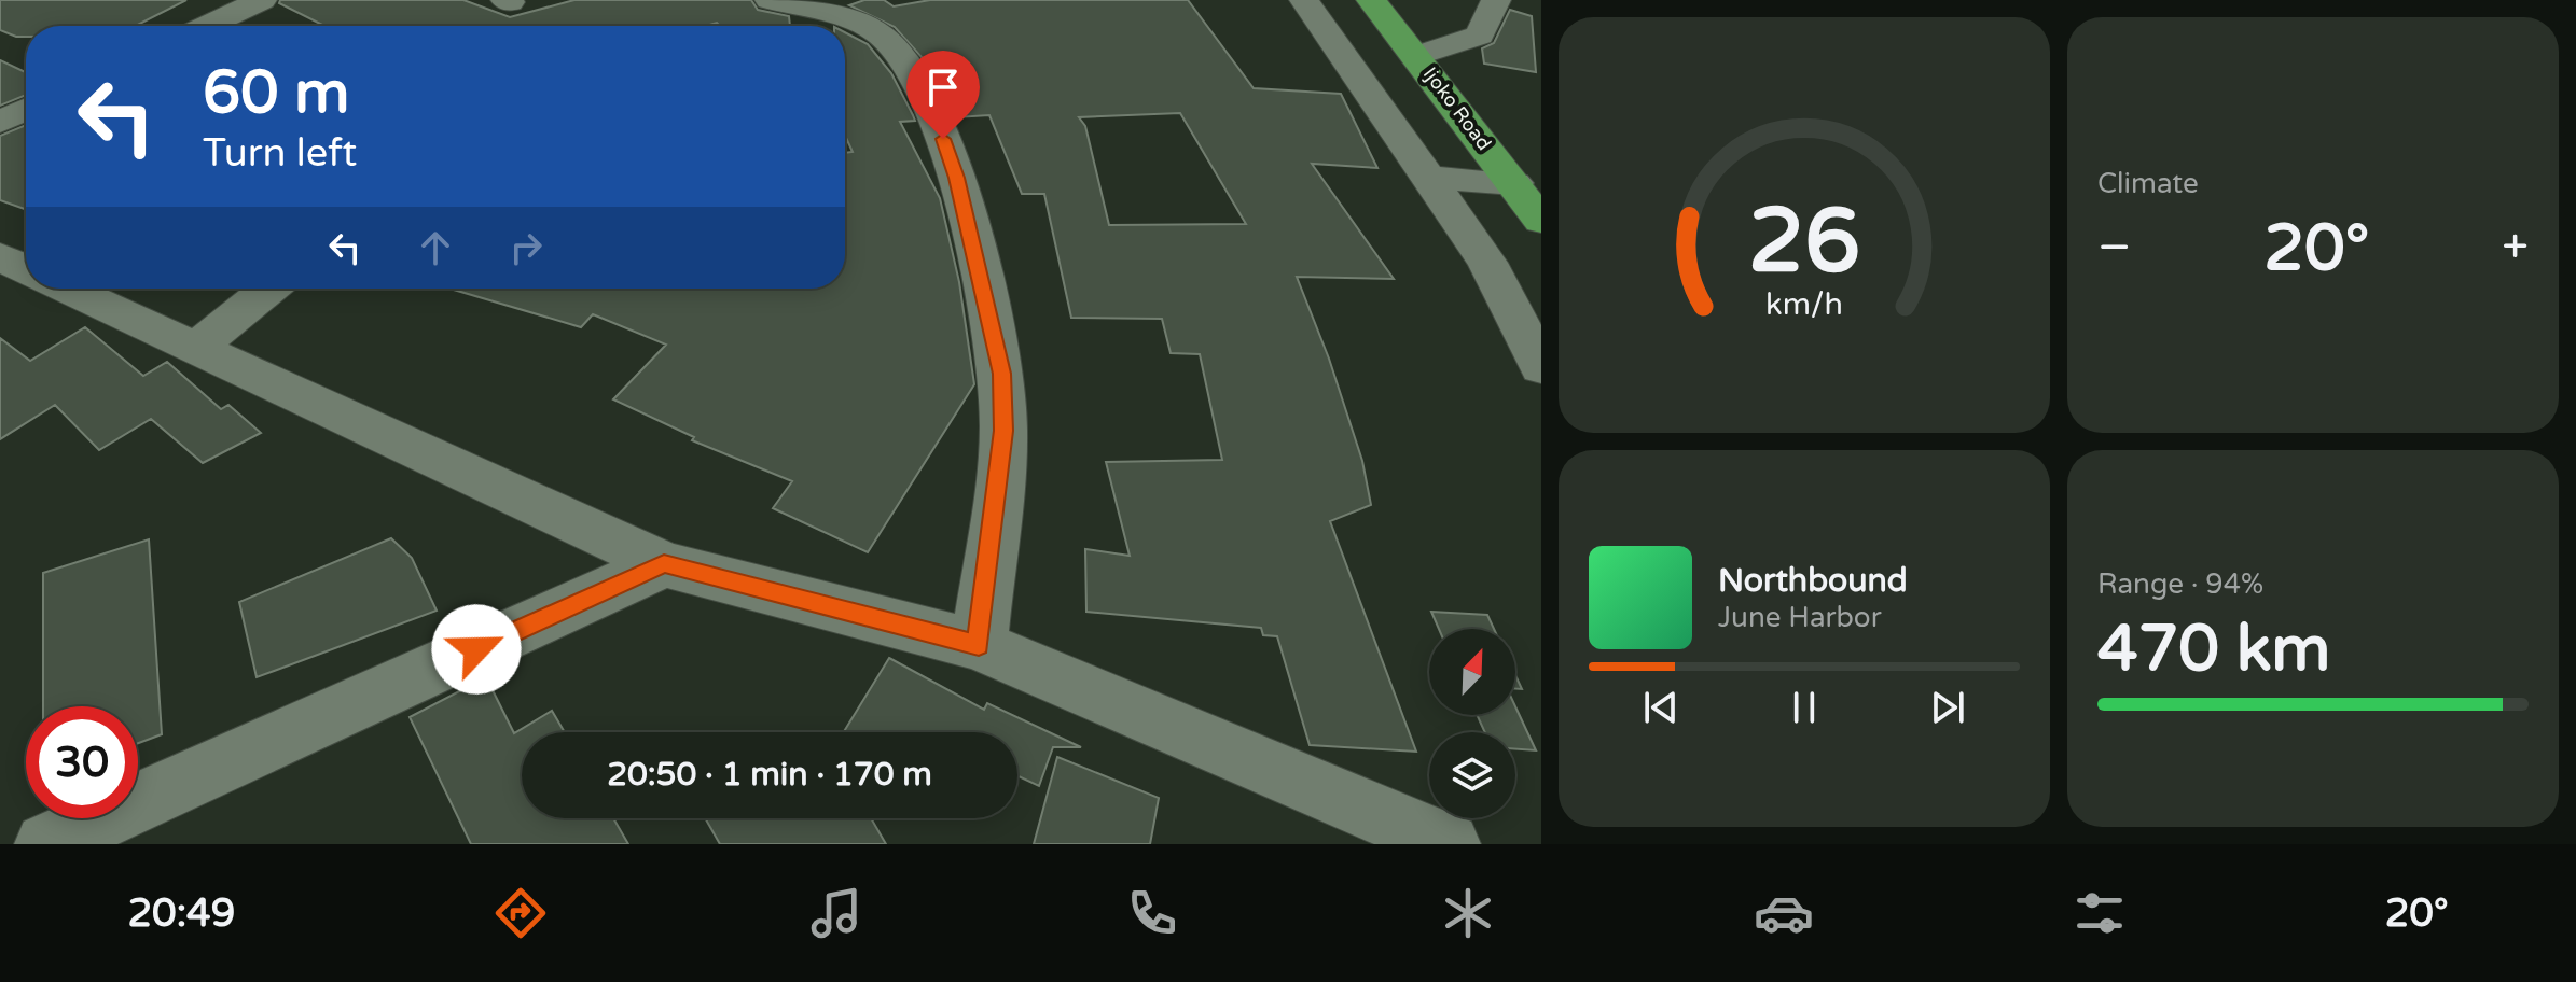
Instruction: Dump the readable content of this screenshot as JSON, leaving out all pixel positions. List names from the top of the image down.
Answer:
{
  "streets": {
    "main road": ["Ijoko Road"]
  },
  "north": "top right",
  "page": {
    "tile": [
      "Climate",
      ["Range · 94%", "470 km"]
    ],
    "turn": ["60 m", "Turn left"],
    "heat": ["−", "20°", "+"],
    "song": ["Northbound", "June Harbor"],
    "limit": "30",
    "trip": "20:50 · 1 min · 170 m",
    "tabs": ["20:49", "20°"],
    "gauge": ["26", "km/h"]
  }
}
